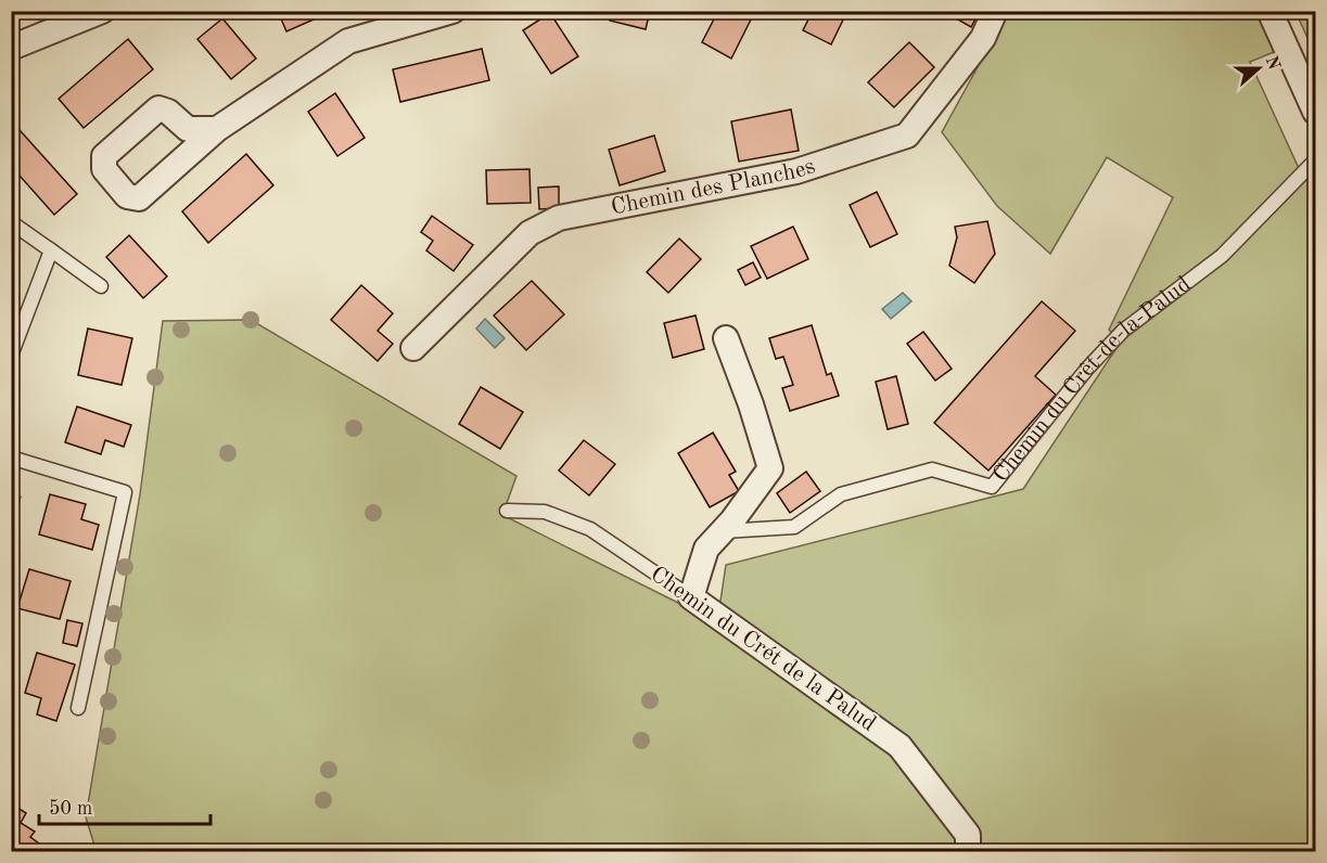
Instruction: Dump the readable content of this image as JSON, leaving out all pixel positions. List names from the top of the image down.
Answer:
{
  "streets": {
    "street": ["Chemin des Planches", "Chemin du Crét de la Palud"],
    "lane": ["Chemin du Crêt-de-la-Palud"]
  },
  "scale_bar": "50 m",
  "north": "right"
}
